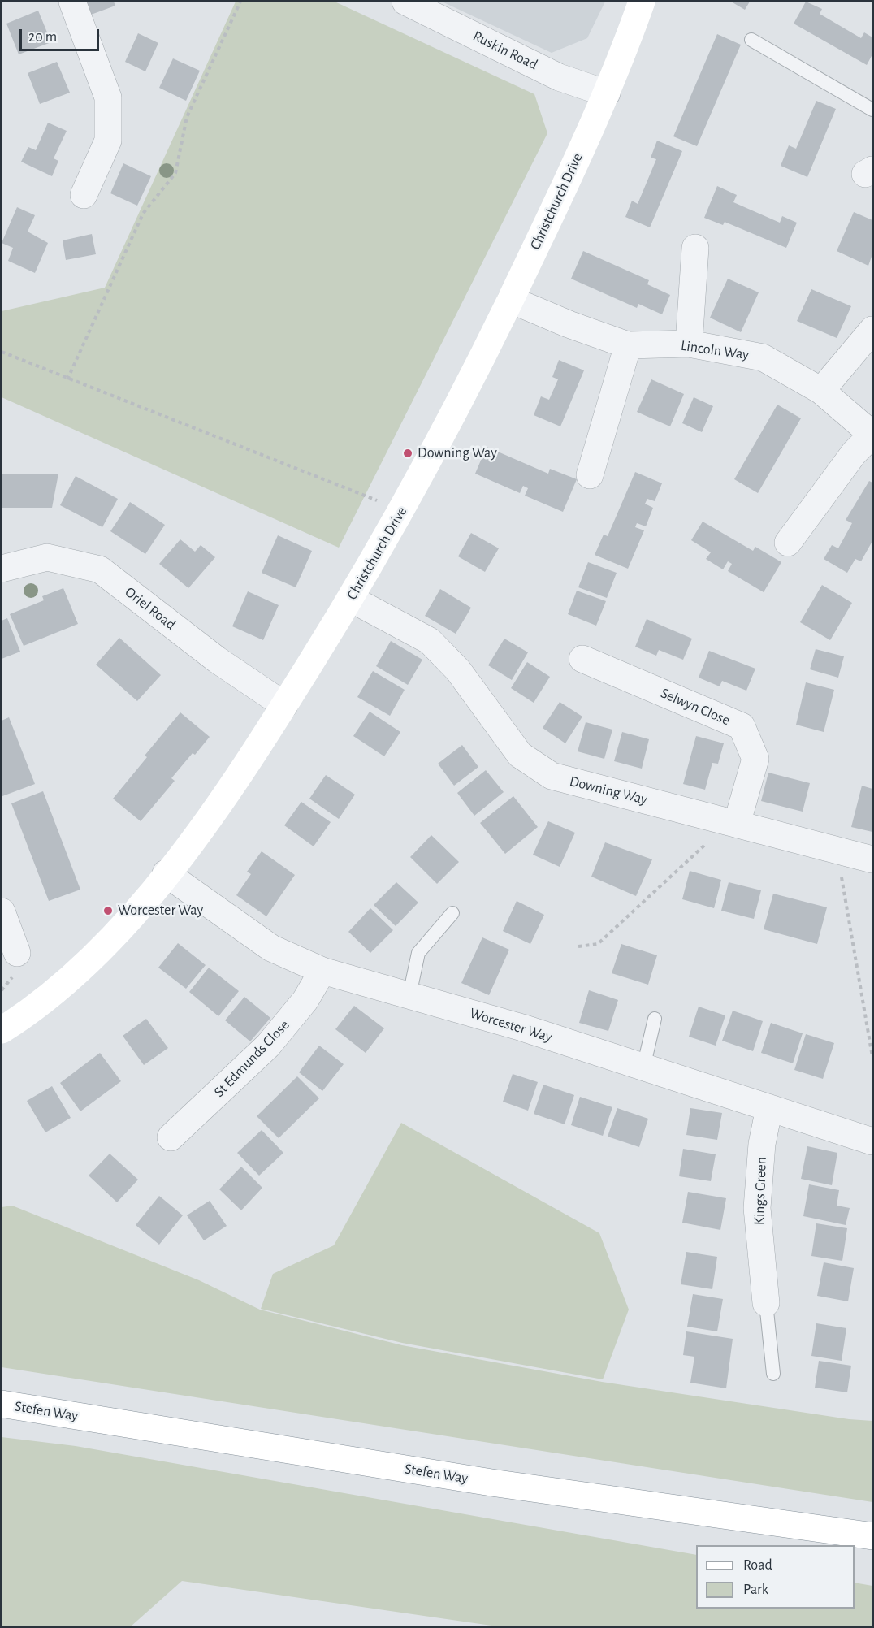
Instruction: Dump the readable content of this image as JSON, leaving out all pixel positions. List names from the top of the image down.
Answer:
{
  "streets": {
    "main road": ["Christchurch Drive", "Stefen Way"],
    "street": [
      "Ruskin Road",
      "Lincoln Way",
      "Oriel Road",
      "Selwyn Close",
      "Downing Way",
      "Worcester Way",
      "St Edmunds Close",
      "Kings Green"
    ]
  },
  "crossings": [
    ["Ruskin Road", "Christchurch Drive"],
    ["Christchurch Drive", "Lincoln Way"],
    ["Christchurch Drive", "Oriel Road"],
    ["Christchurch Drive", "Downing Way"],
    ["Christchurch Drive", "Worcester Way"],
    ["Selwyn Close", "Downing Way"],
    ["Worcester Way", "St Edmunds Close"],
    ["Worcester Way", "Kings Green"]
  ],
  "places": ["Downing Way", "Worcester Way"],
  "legend": ["Road", "Park"],
  "scale_bar": "20 m"
}
